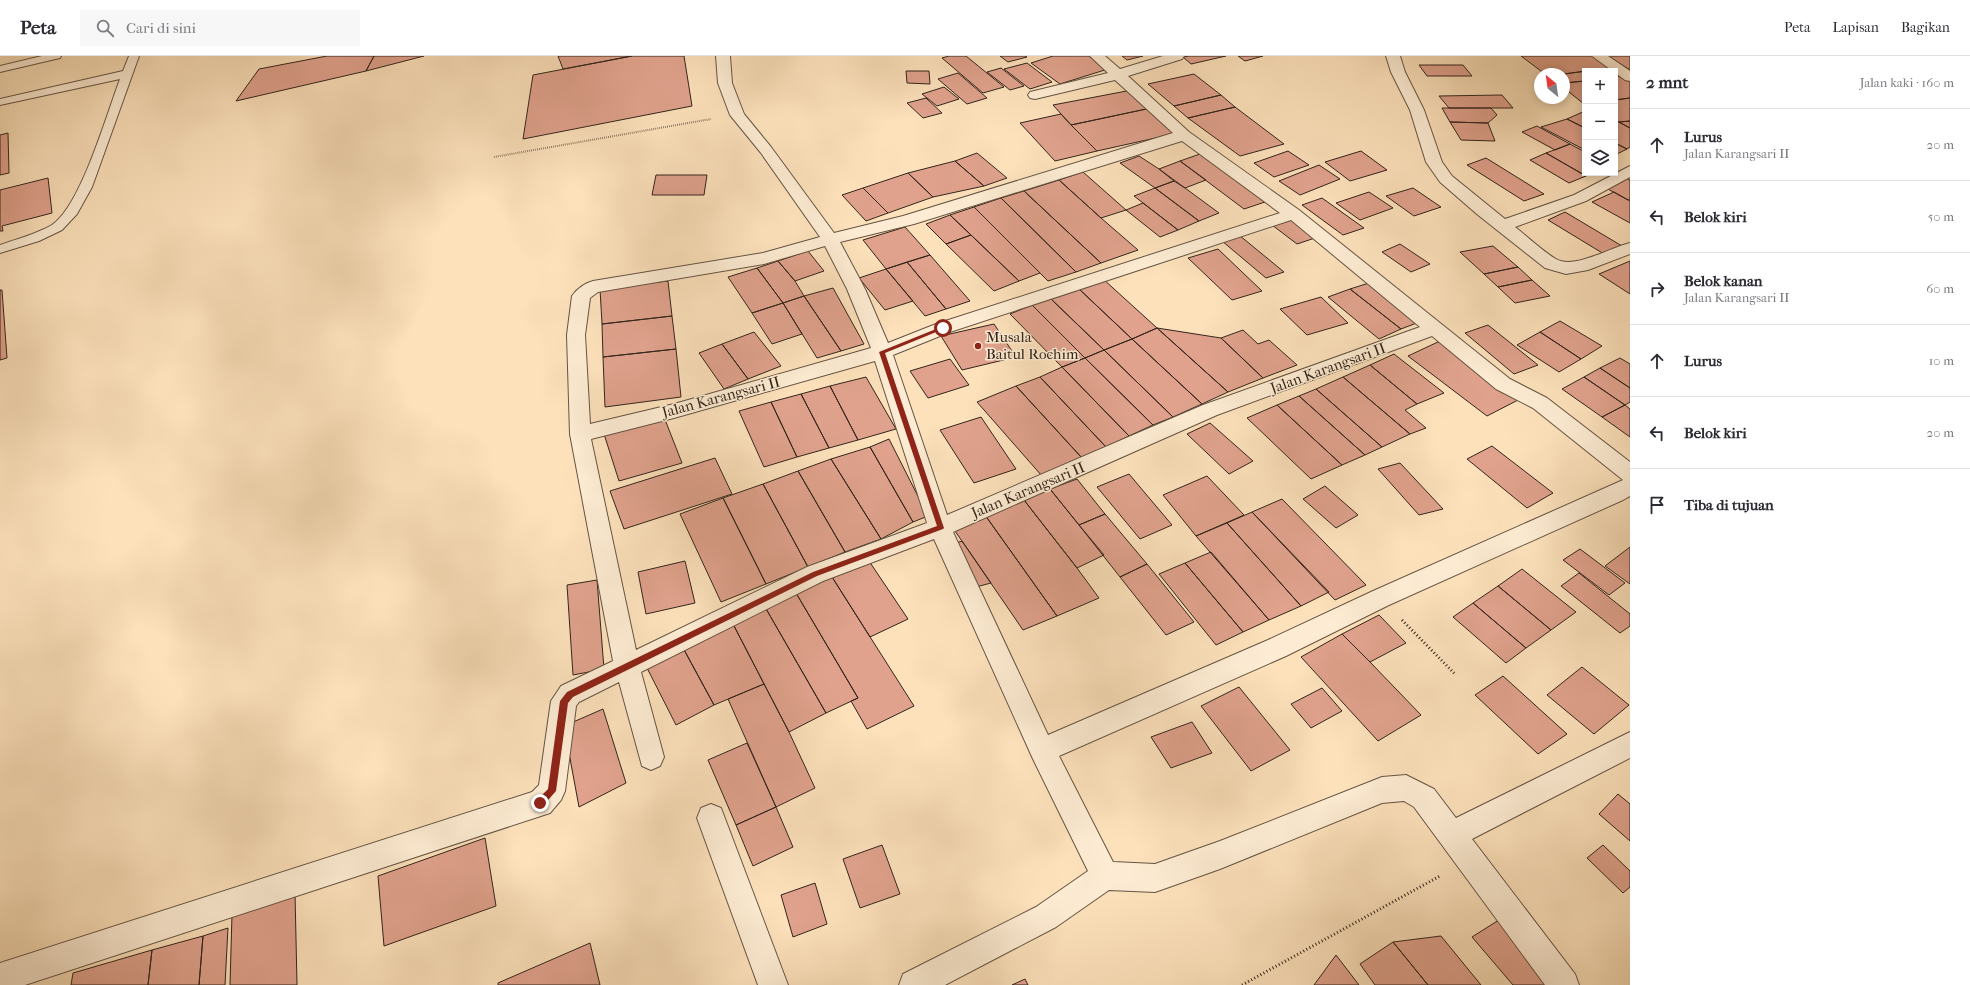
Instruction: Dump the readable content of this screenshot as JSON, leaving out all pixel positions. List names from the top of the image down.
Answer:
{
  "streets": {
    "street": ["Jalan Karangsari II"]
  },
  "places": ["Musala Baitul Rochim"],
  "north": "top left",
  "page": {
    "header": "Peta",
    "search": "Cari di sini",
    "nav": ["Peta", "Lapisan", "Bagikan"],
    "heading": ["2 mnt", "Jalan kaki · 160 m"],
    "map_buttons": ["+", "−"],
    "list": [
      ["Lurus", "Jalan Karangsari II", "20 m"],
      ["Belok kiri", "50 m"],
      ["Belok kanan", "Jalan Karangsari II", "60 m"],
      ["Lurus", "10 m"],
      ["Belok kiri", "20 m"],
      "Tiba di tujuan"
    ]
  }
}
